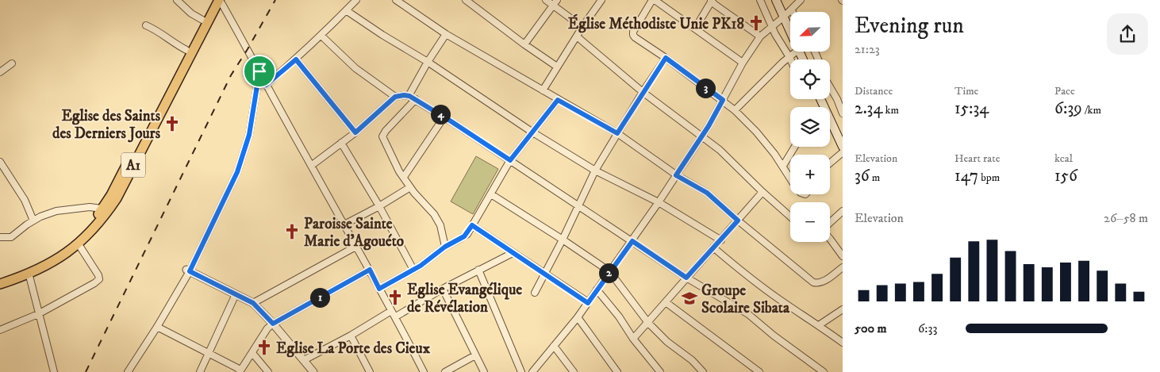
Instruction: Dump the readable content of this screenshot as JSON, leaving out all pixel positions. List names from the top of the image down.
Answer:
{
  "streets": {
    "main road": ["A1"]
  },
  "places": {
    "church": [
      "Église Méthodiste Unie PK18",
      "Eglise des Saints des Derniers Jours",
      "Paroisse Sainte Marie d’Agouéto",
      "Eglise Evangélique de Révélation",
      "Eglise La Porte des Cieux"
    ],
    "school or university": ["Groupe Scolaire Sibata"]
  },
  "north": "bottom left",
  "page": {
    "heading": ["Evening run", "21:23"],
    "map_buttons": ["+", "−"],
    "stats": [
      ["Distance", "2.34 km"],
      ["Time", "15:34"],
      ["Pace", "6:39 /km"],
      ["Elevation", "36 m"],
      ["Heart rate", "147 bpm"],
      ["kcal", "156"]
    ],
    "pins": [
      "3",
      "4",
      "2",
      "1"
    ],
    "chart": ["Elevation", "26–58 m"],
    "list": [
      {
        "name": "500 m",
        "note": "6:33"
      }
    ]
  }
}
